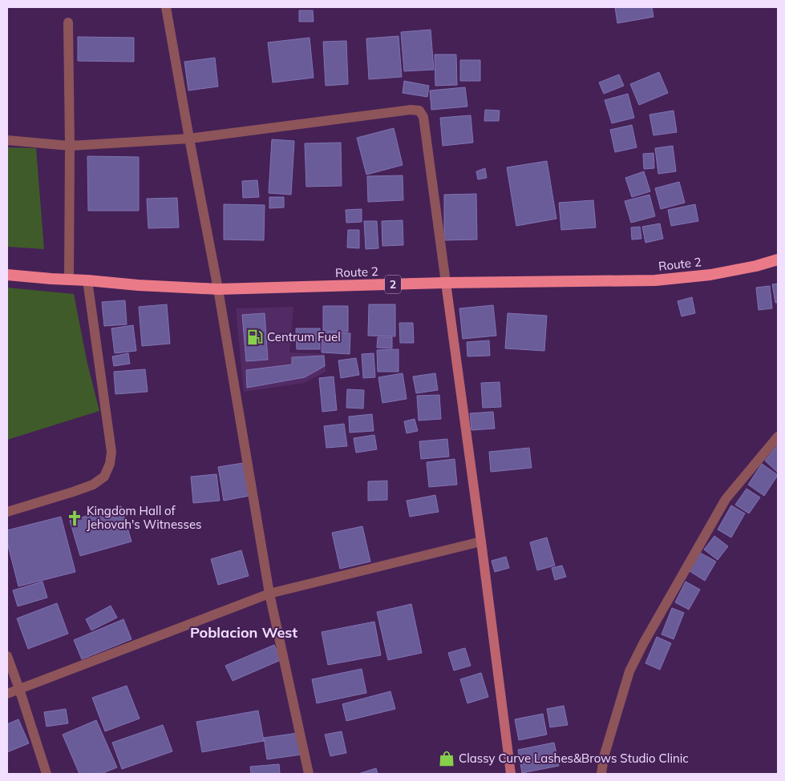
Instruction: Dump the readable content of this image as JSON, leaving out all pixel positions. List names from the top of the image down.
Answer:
{
  "streets": {
    "highway": ["Route 2", "2"]
  },
  "districts": ["Poblacion West"],
  "places": {
    "fuel station": ["Centrum Fuel"],
    "church": ["Kingdom Hall of Jehovah's Witnesses"],
    "shop": ["Classy Curve Lashes&Brows Studio Clinic"]
  }
}
